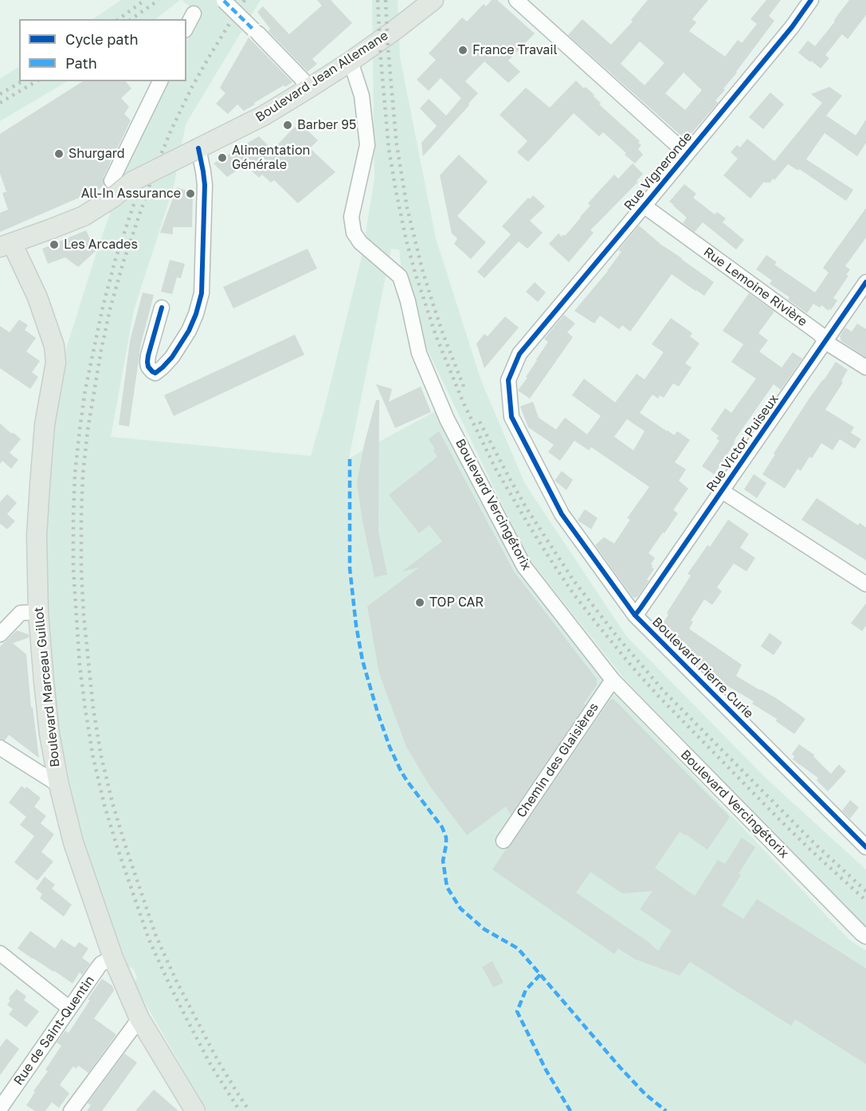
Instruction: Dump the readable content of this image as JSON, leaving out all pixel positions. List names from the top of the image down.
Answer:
{
  "streets": {
    "main road": ["Boulevard Jean Allemane", "Boulevard Marceau Guillot"],
    "street": [
      "Rue Vigneronde",
      "Rue Lemoine Rivière",
      "Rue Victor Puiseux",
      "Boulevard Vercingétorix",
      "Boulevard Pierre Curie",
      "Chemin des Glaisières",
      "Rue de Saint-Quentin"
    ]
  },
  "crossings": [
    ["Boulevard Jean Allemane", "Boulevard Vercingétorix"],
    ["Boulevard Jean Allemane", "Boulevard Marceau Guillot"],
    ["Rue Vigneronde", "Rue Lemoine Rivière"],
    ["Rue Vigneronde", "Boulevard Pierre Curie"],
    ["Rue Lemoine Rivière", "Rue Victor Puiseux"],
    ["Rue Victor Puiseux", "Boulevard Pierre Curie"],
    ["Boulevard Vercingétorix", "Chemin des Glaisières"],
    ["Boulevard Marceau Guillot", "Rue de Saint-Quentin"]
  ],
  "places": [
    "France Travail",
    "Barber 95",
    "Shurgard",
    "Alimentation Générale",
    "All-In Assurance",
    "Les Arcades",
    "TOP CAR"
  ],
  "legend": ["Cycle path", "Path"]
}
